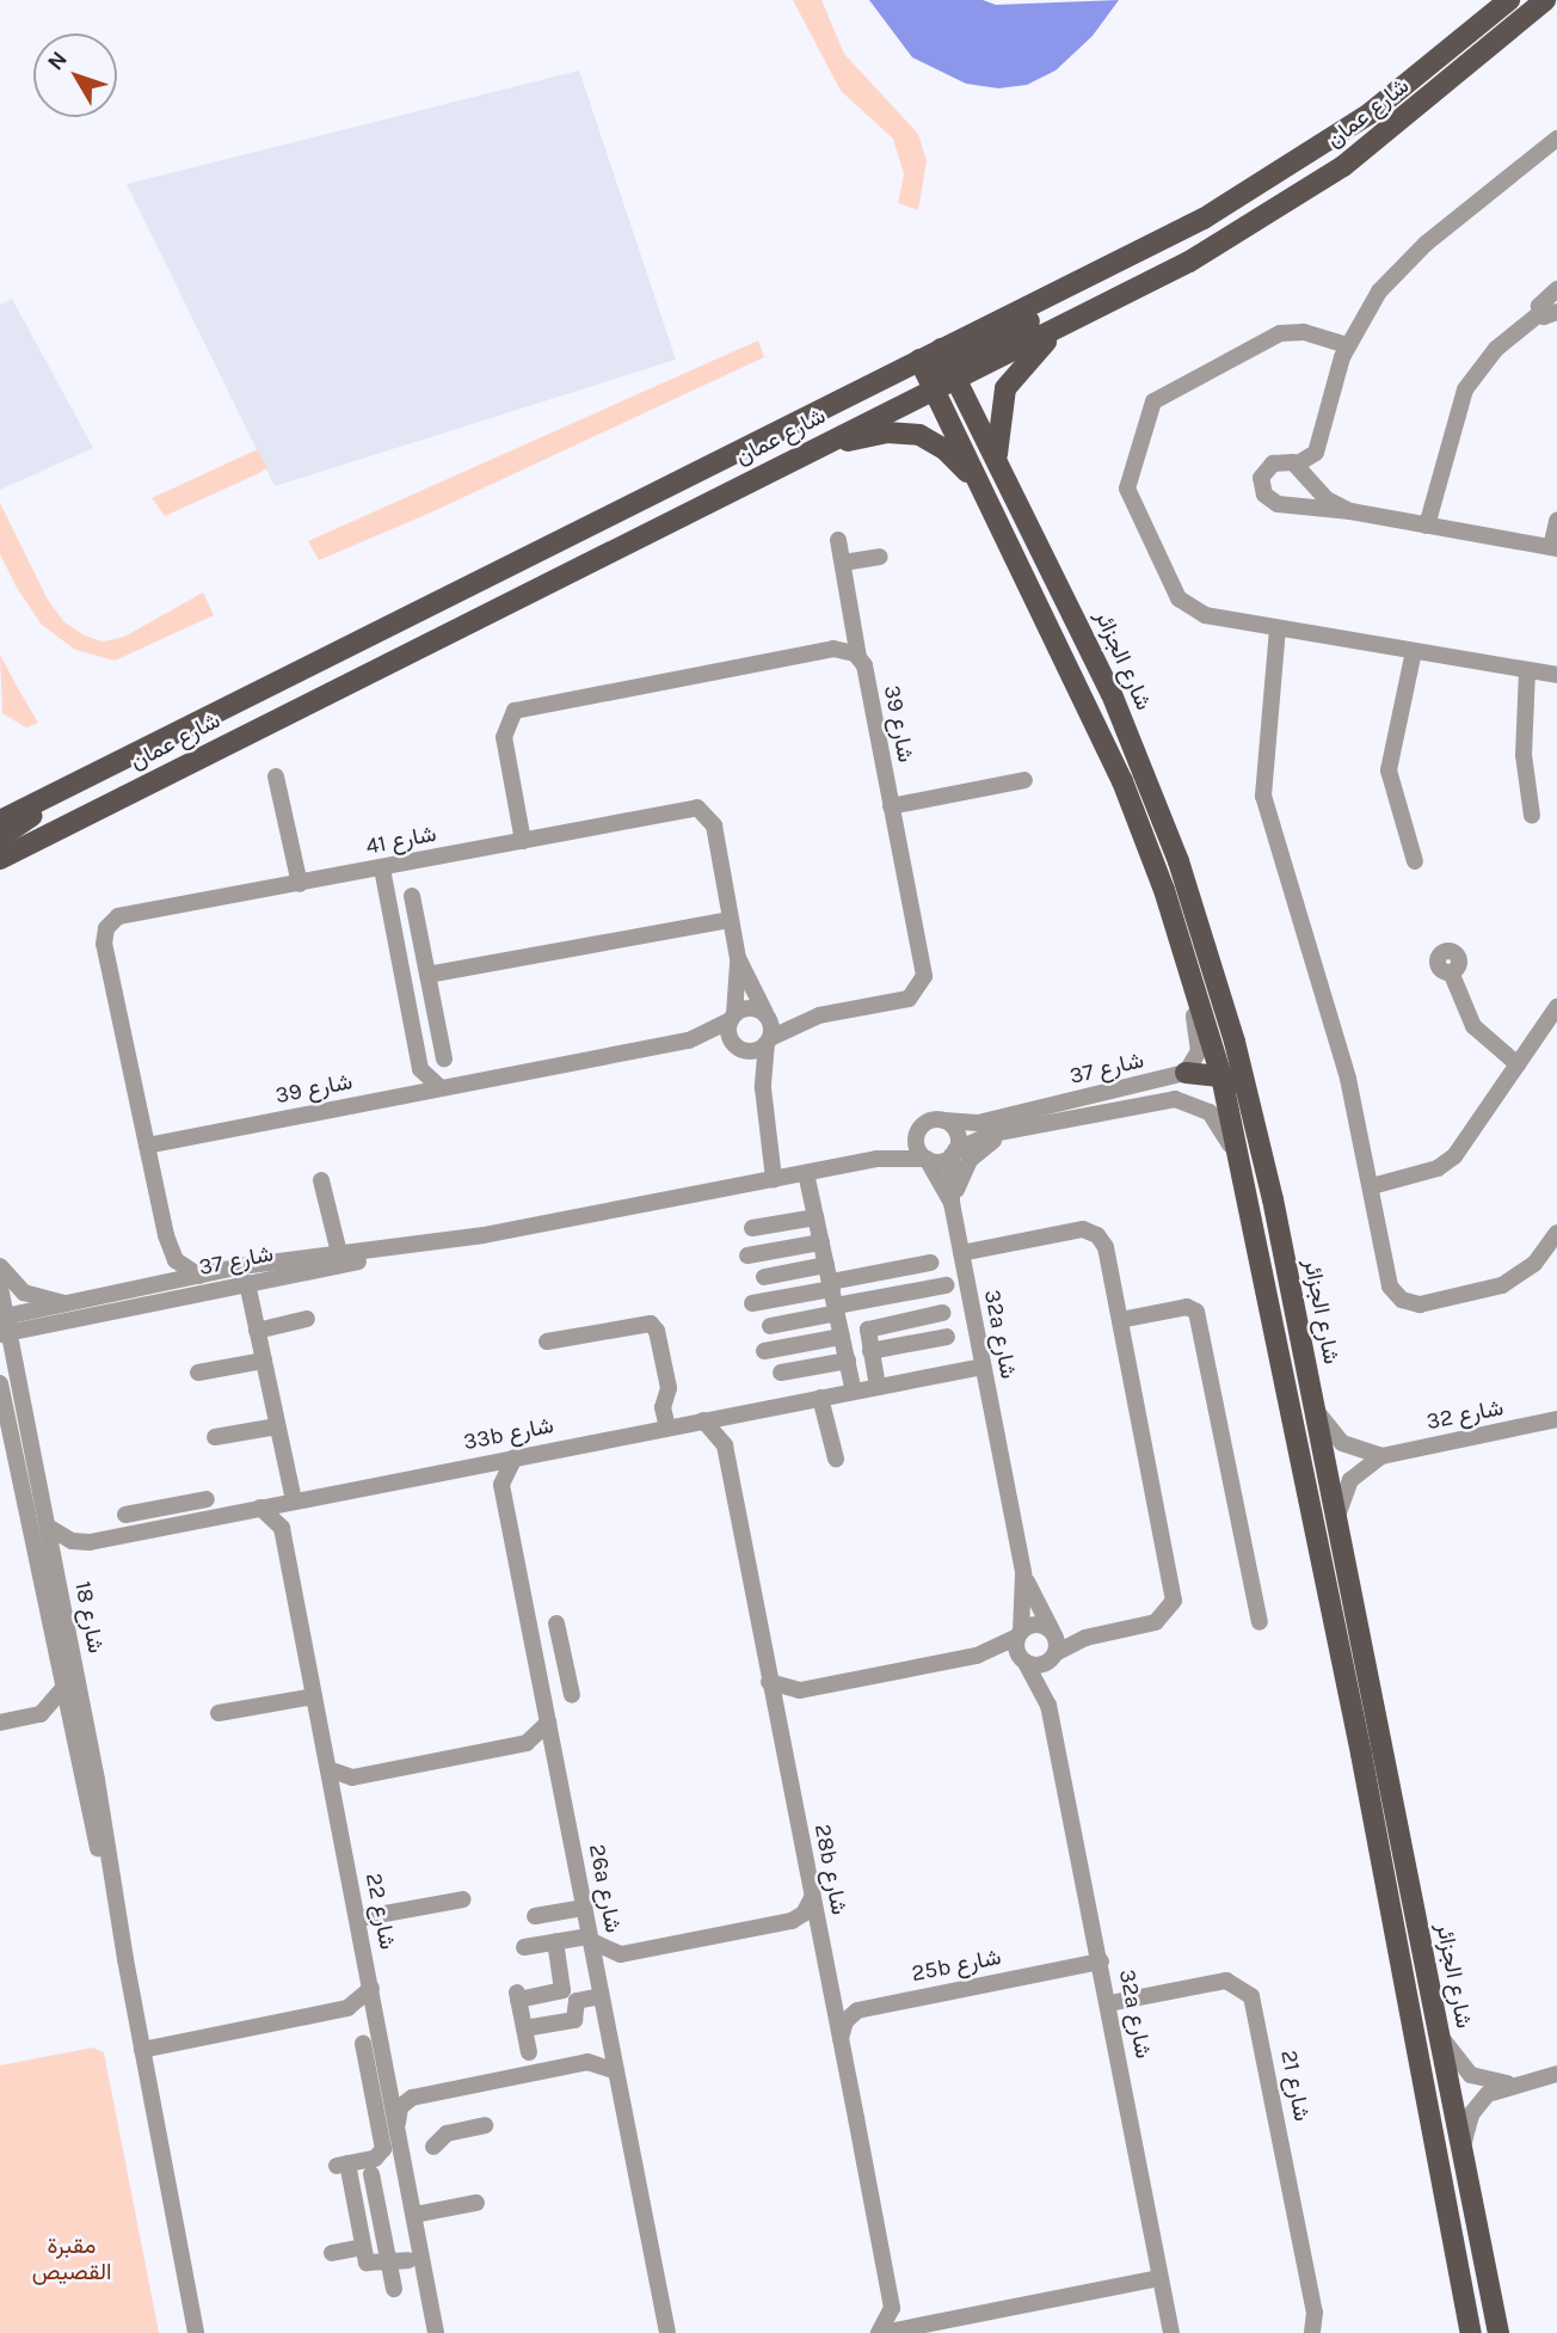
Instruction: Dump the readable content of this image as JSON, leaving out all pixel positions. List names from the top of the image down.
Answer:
{
  "streets": {
    "main road": ["شارع عمان", "شارع الجزائر"],
    "street": [
      "شارع 39",
      "شارع 41",
      "شارع 37",
      "32a شارع",
      "شارع 32",
      "33b شارع",
      "شارع 18",
      "28b شارع",
      "26a شارع",
      "شارع 22",
      "25b شارع",
      "شارع 21"
    ]
  },
  "crossings": [
    ["شارع عمان", "شارع الجزائر"],
    ["شارع الجزائر", "شارع 37"],
    ["شارع الجزائر", "شارع 32"],
    ["شارع 39", "شارع 41"],
    ["شارع 37", "32a شارع"],
    ["شارع 37", "شارع 18"],
    ["32a شارع", "33b شارع"],
    ["32a شارع", "25b شارع"],
    ["32a شارع", "شارع 21"],
    ["33b شارع", "شارع 18"],
    ["33b شارع", "28b شارع"],
    ["33b شارع", "26a شارع"],
    ["33b شارع", "شارع 22"],
    ["28b شارع", "25b شارع"]
  ],
  "parks": ["مقبرة القصيص"],
  "north": "top left"
}
